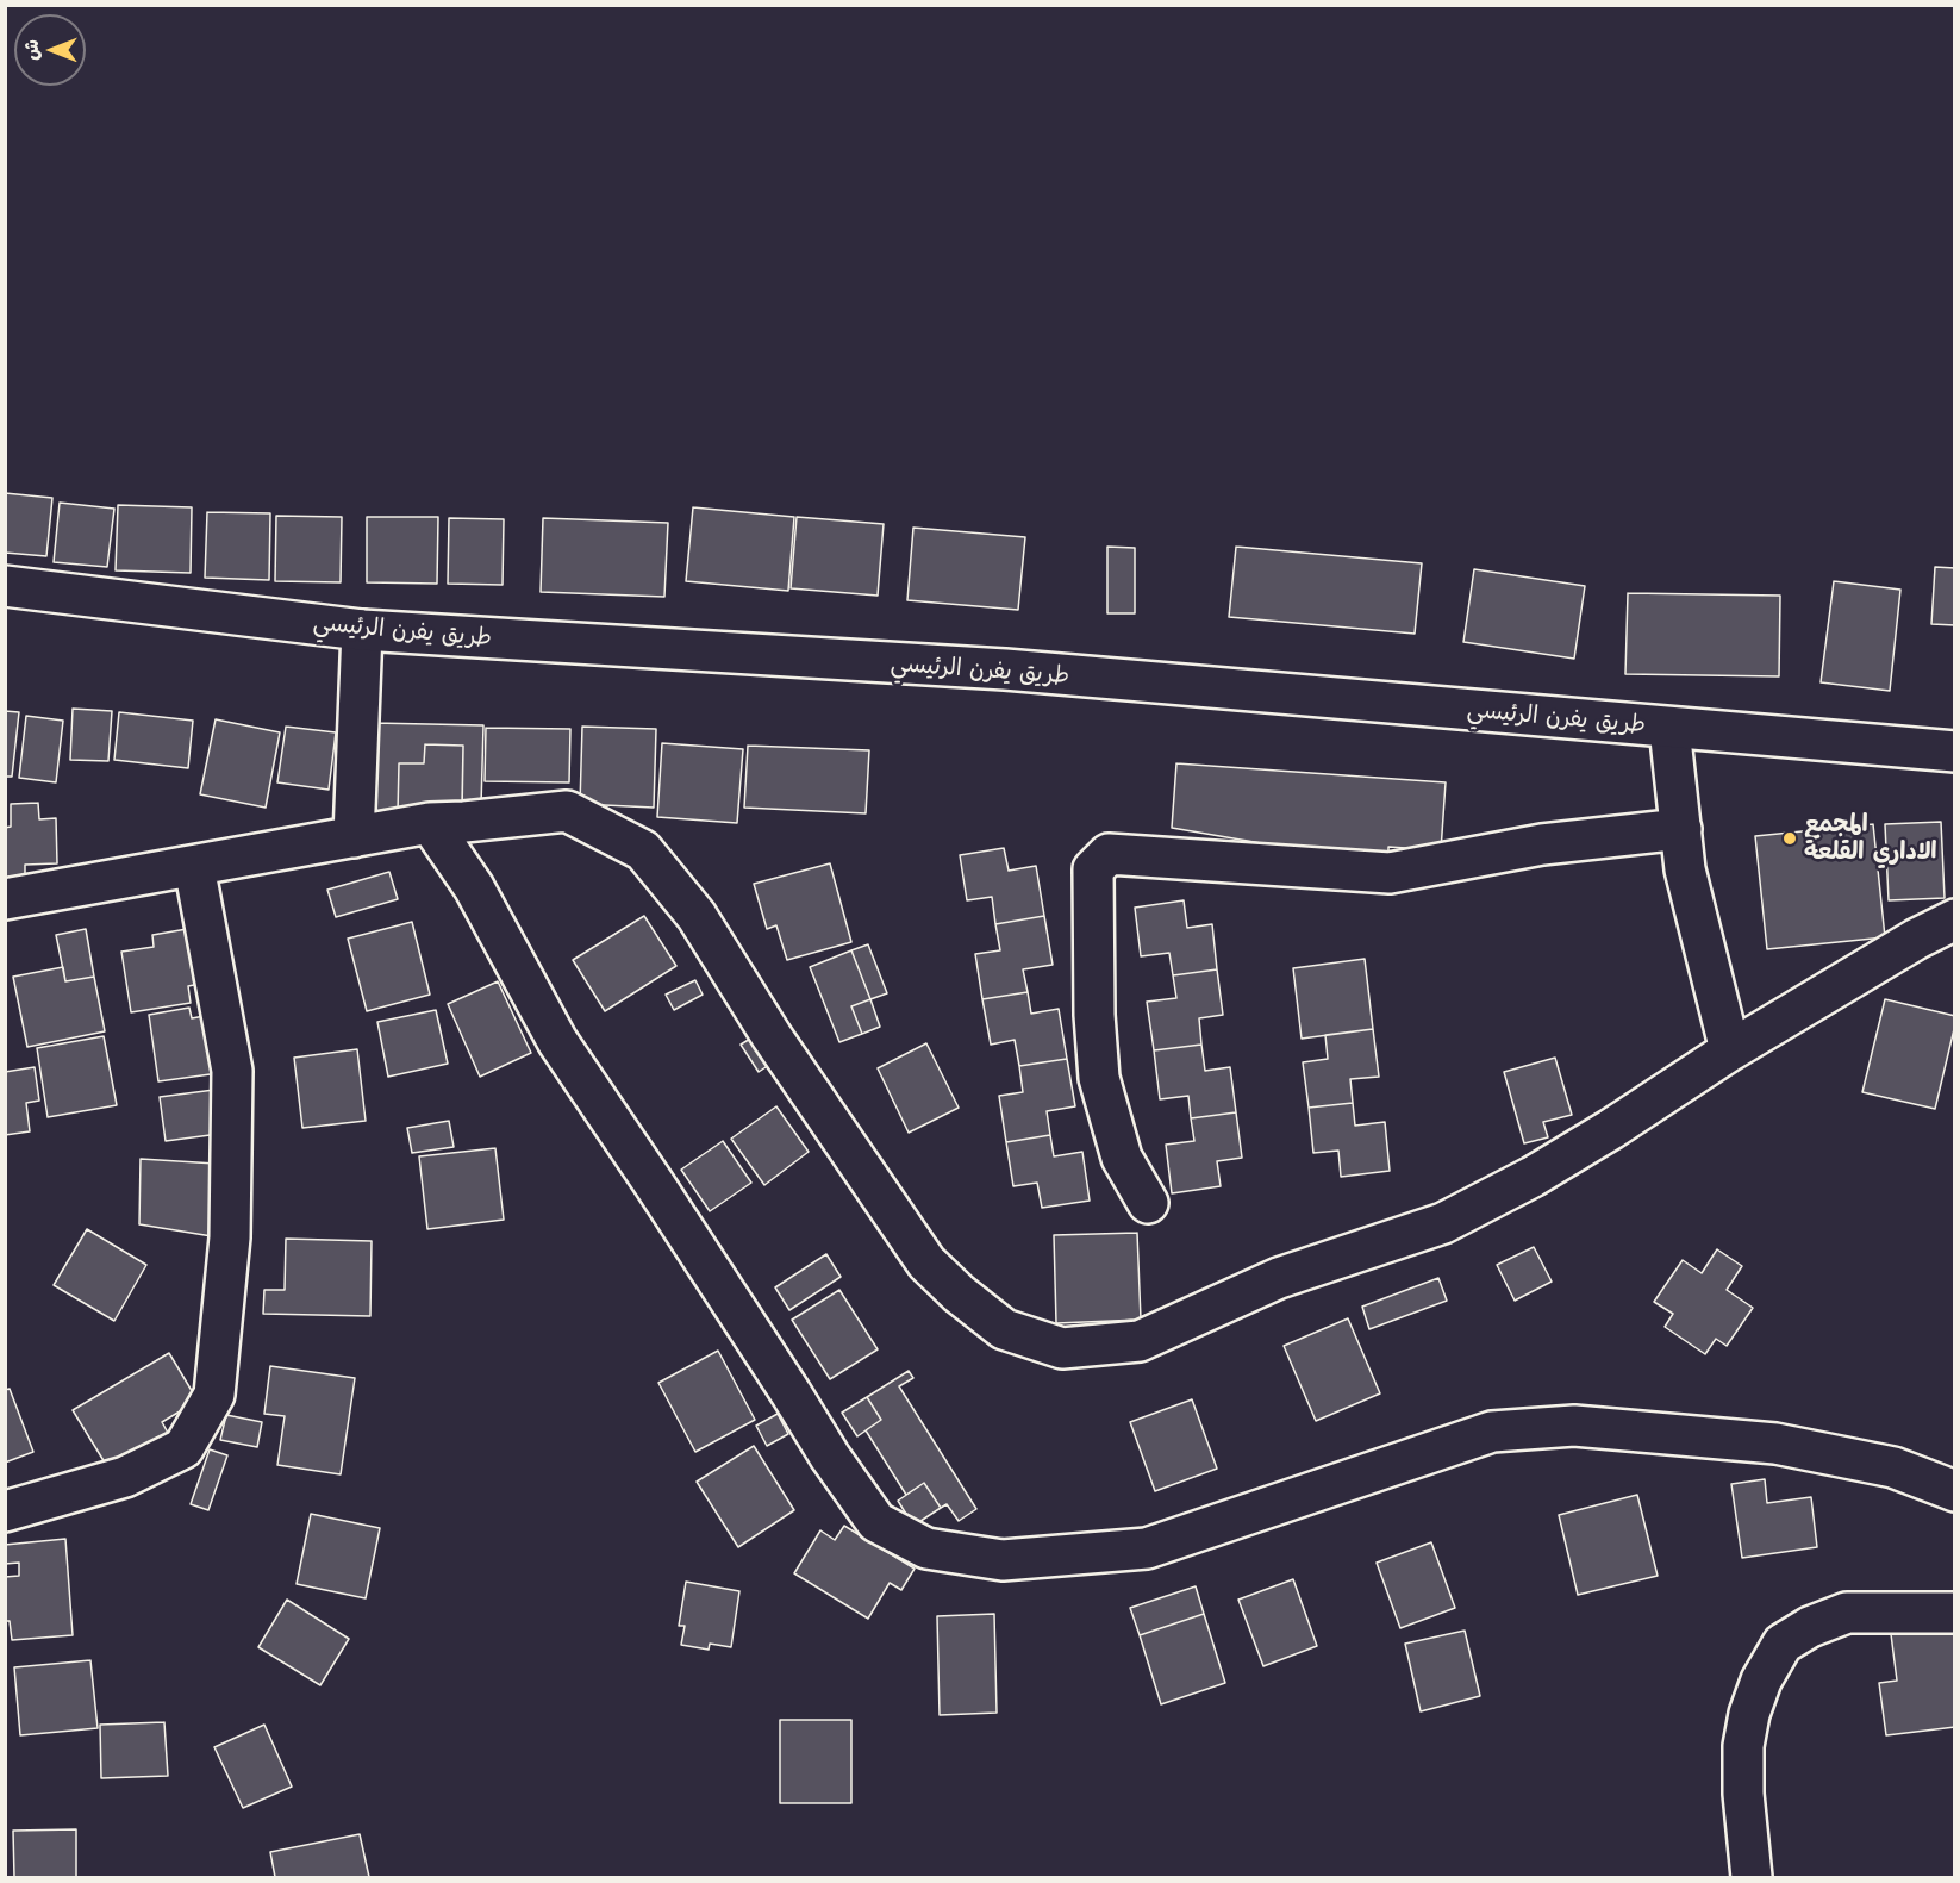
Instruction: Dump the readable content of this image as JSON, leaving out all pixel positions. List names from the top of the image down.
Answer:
{
  "streets": {
    "street": ["طريق يفرن الرئيسي"]
  },
  "places": ["المجمع الاداري القلعة"],
  "north": "left"
}
